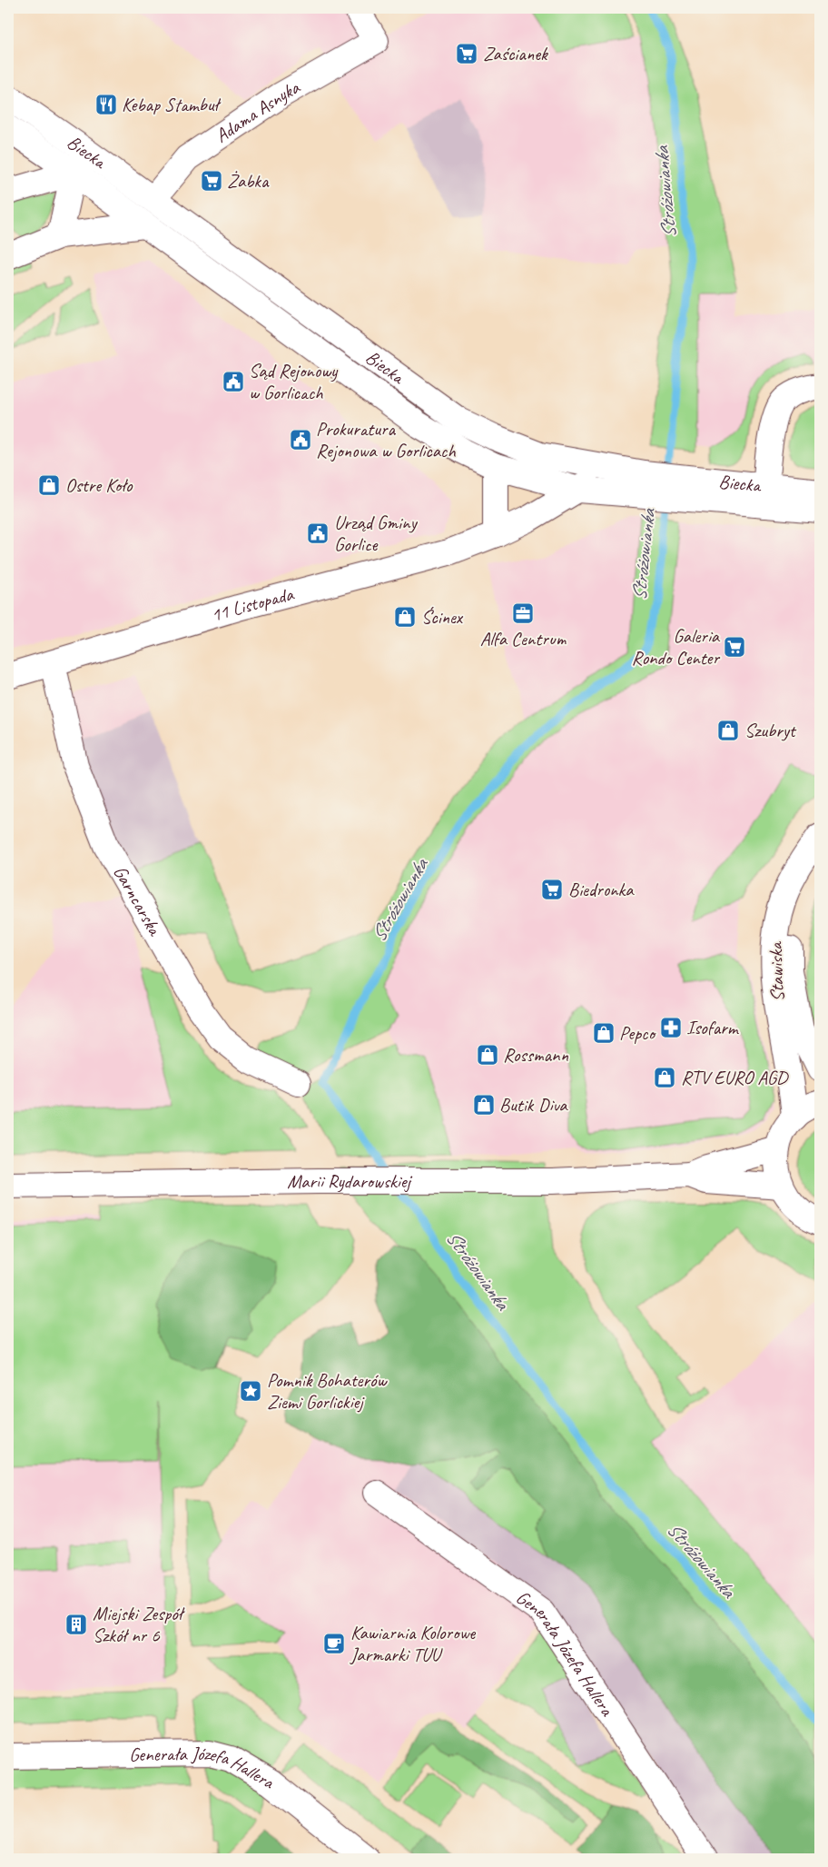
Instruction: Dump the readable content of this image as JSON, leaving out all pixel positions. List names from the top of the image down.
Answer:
{
  "streets": {
    "street": [
      "Adama Asnyka",
      "Biecka",
      "11 Listopada",
      "Garncarska",
      "Stawiska",
      "Marii Rydarowskiej",
      "Generała Józefa Hallera"
    ]
  },
  "crossings": [
    ["Adama Asnyka", "Biecka"],
    ["Biecka", "11 Listopada"],
    ["11 Listopada", "Garncarska"]
  ],
  "water": ["Stróżowianka"],
  "places": {
    "supermarket": [
      "Zaścianek",
      "Żabka",
      "Galeria Rondo Center",
      "Biedronka"
    ],
    "restaurant": ["Kebap Stambuł"],
    "public building": ["Sąd Rejonowy w Gorlicach", "Prokuratura Rejonowa w Gorlicach", "Urząd Gminy Gorlice"],
    "shop": [
      "Ostre Koło",
      "Ścinex",
      "Szubryt",
      "Pepco",
      "Rossmann",
      "RTV EURO AGD",
      "Butik Diva"
    ],
    "office": ["Alfa Centrum"],
    "pharmacy": ["Isofarm"],
    "place": ["Pomnik Bohaterów Ziemi Gorlickiej"],
    "building": ["Miejski Zespół Szkół nr 6"],
    "cafe": ["Kawiarnia Kolorowe Jarmarki TUU"]
  }
}
